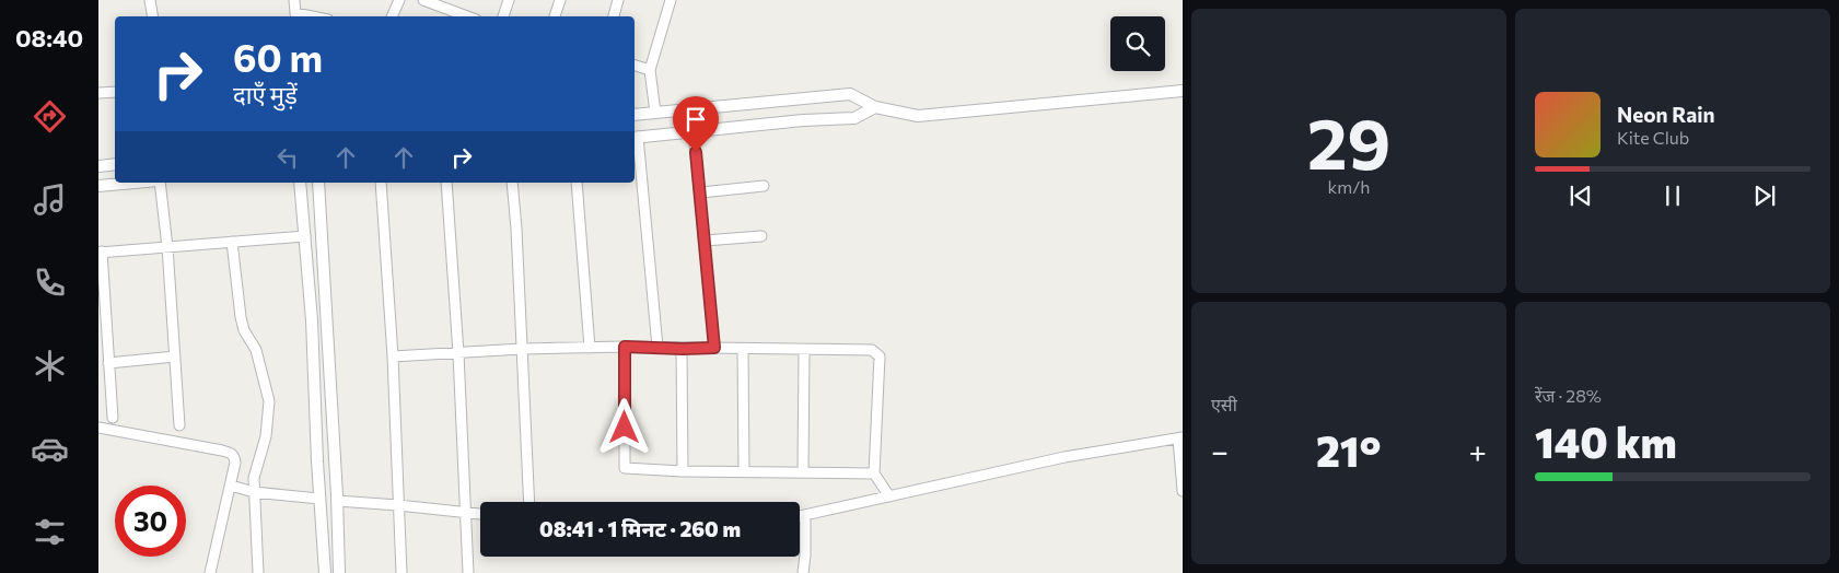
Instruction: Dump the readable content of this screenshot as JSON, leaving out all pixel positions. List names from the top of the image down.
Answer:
{
  "page": {
    "tabs": "08:40",
    "tile": [
      ["29", "km/h"],
      "एसी",
      ["रेंज · 28%", "140 km"]
    ],
    "turn": ["60 m", "दाएँ मुड़ें"],
    "song": ["Neon Rain", "Kite Club"],
    "heat": ["−", "21°", "+"],
    "limit": "30",
    "trip": "08:41 · 1 मिनट · 260 m"
  }
}
